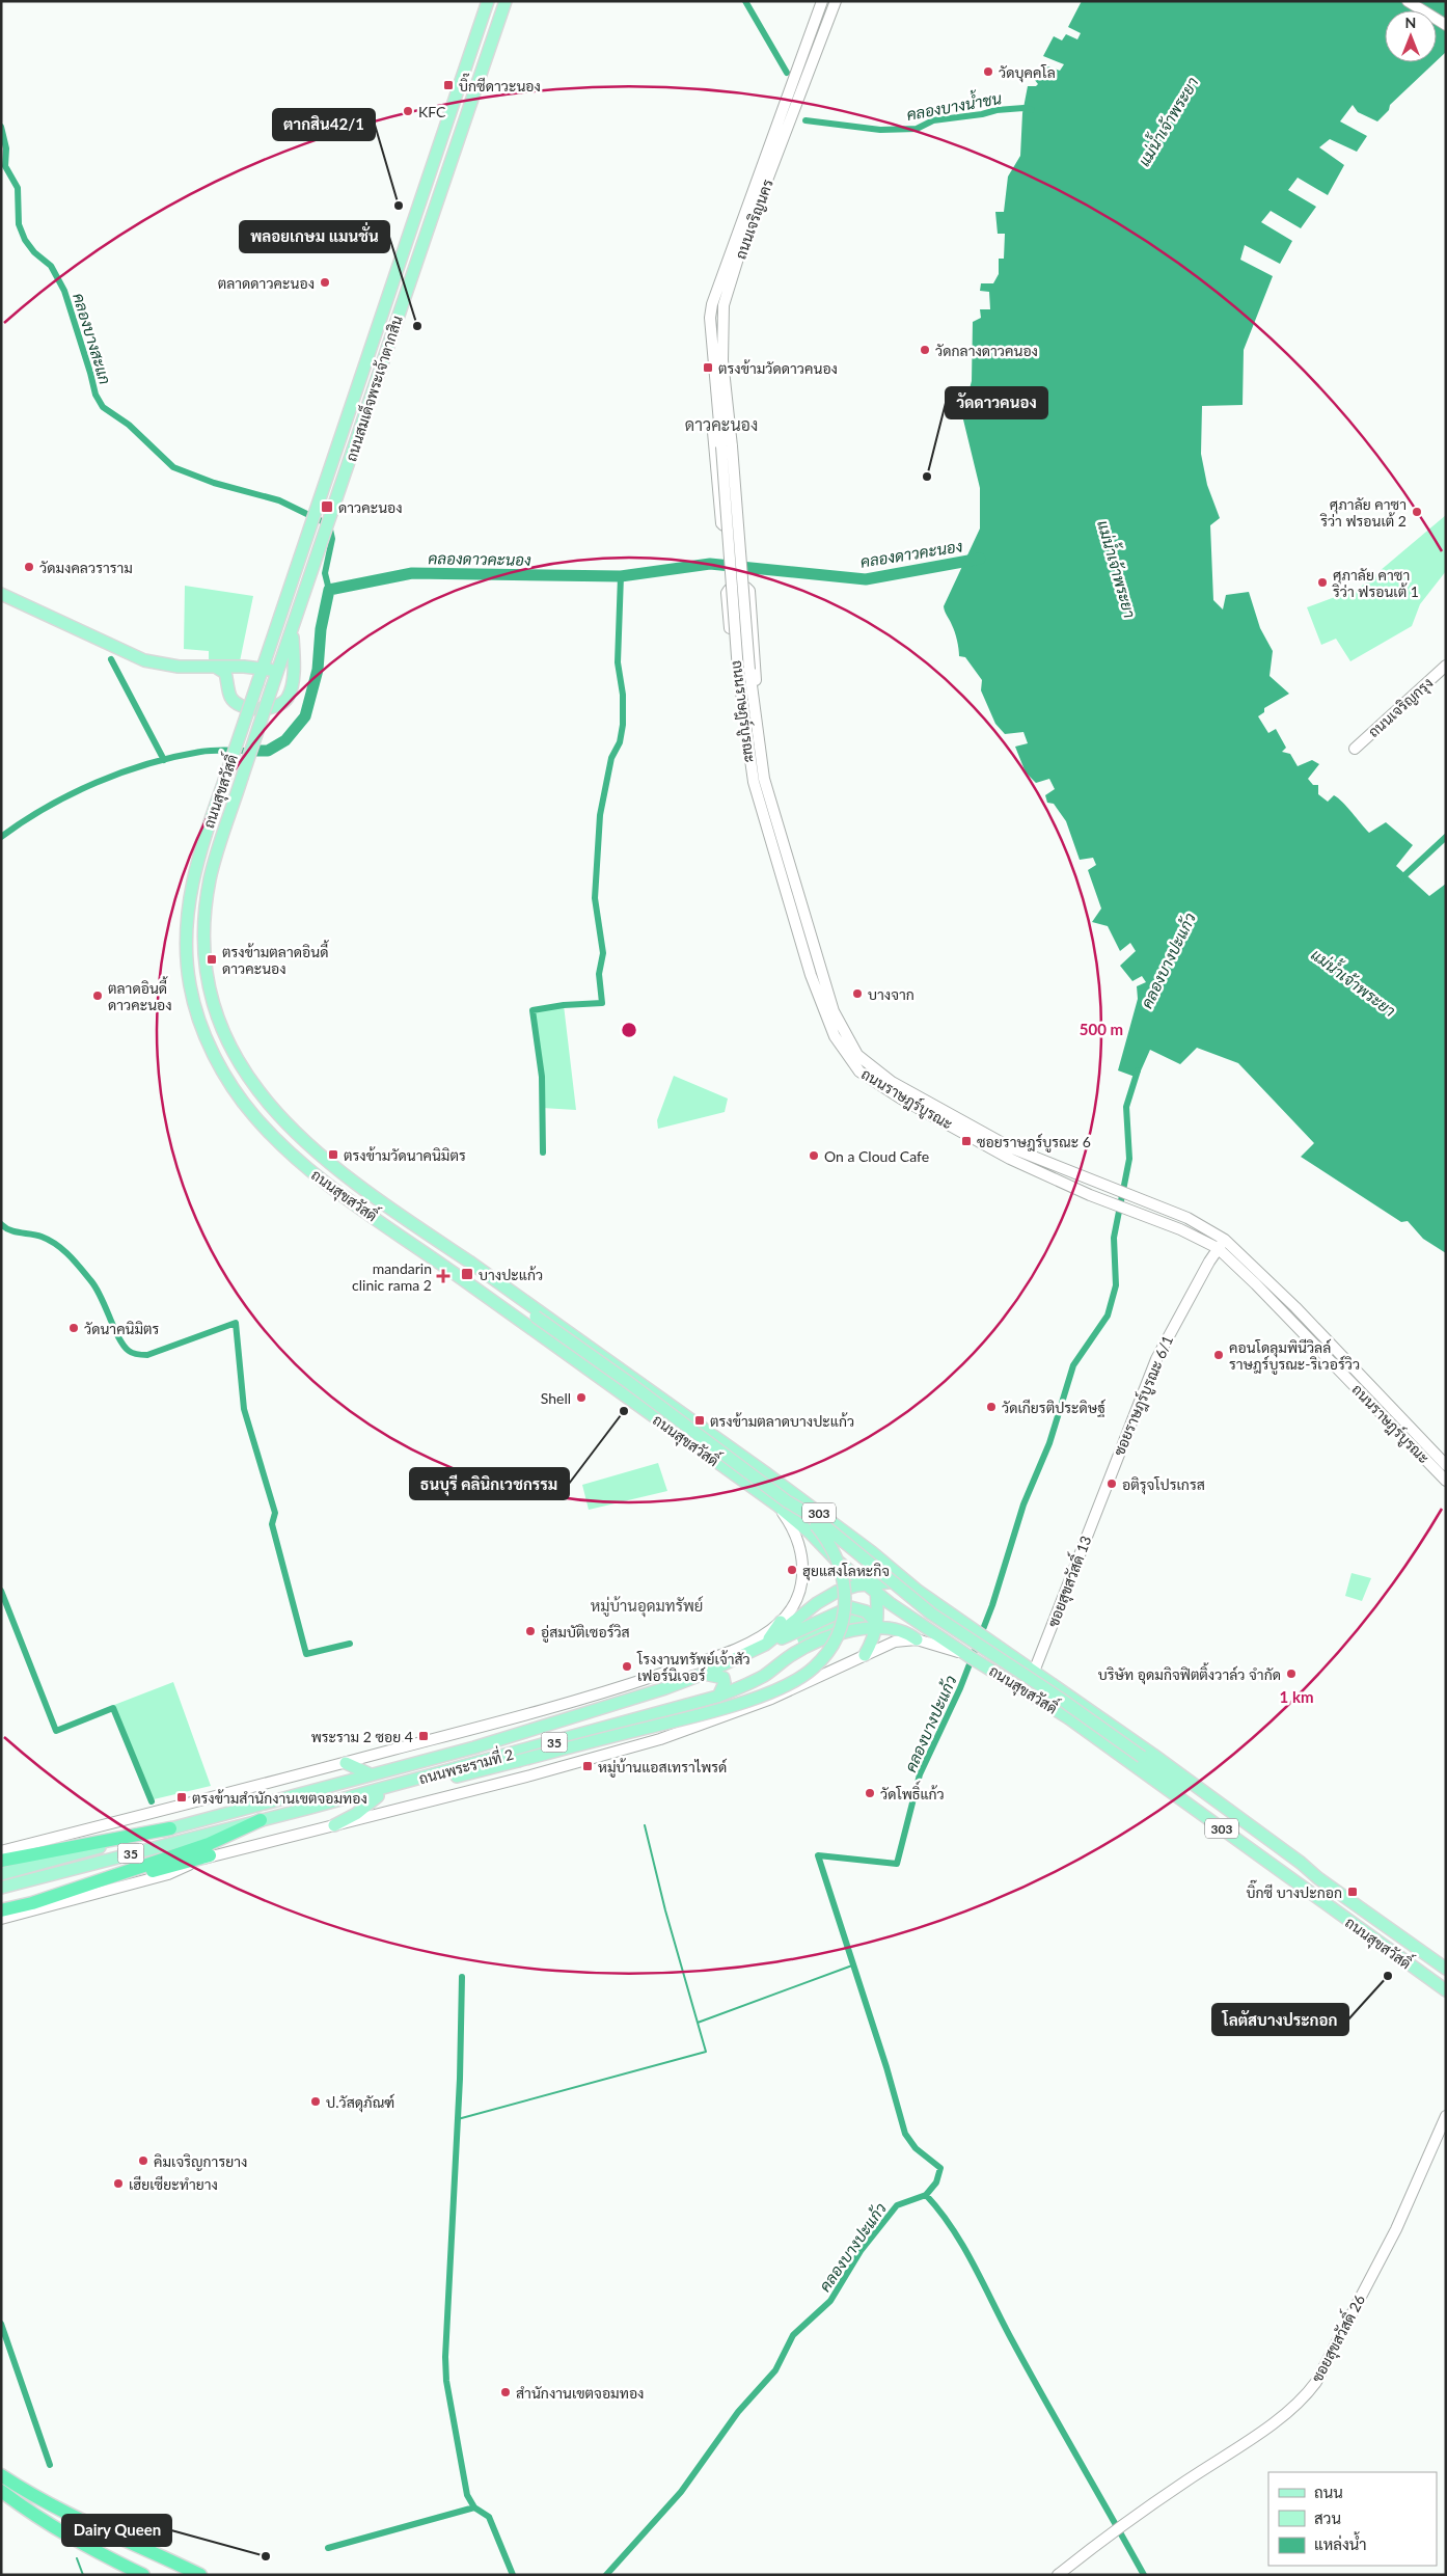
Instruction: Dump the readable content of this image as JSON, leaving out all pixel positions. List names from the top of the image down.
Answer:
{
  "streets": {
    "main road": [
      "ถนนเจริญนคร",
      "ถนนสมเด็จพระเจ้าตากสิน",
      "ถนนเจริญกรุง",
      "ถนนราษฎร์บูรณะ",
      "ถนนสุขสวัสดิ์",
      "ซอยราษฎร์บูรณะ 6/1",
      "303",
      "ซอยสุขสวัสดิ์ 13",
      "35",
      "ถนนพระรามที่ 2",
      "ซอยสุขสวัสดิ์ 26"
    ]
  },
  "crossings": [
    ["ถนนเจริญนคร", "ถนนราษฎร์บูรณะ"],
    ["ถนนสมเด็จพระเจ้าตากสิน", "ถนนสุขสวัสดิ์"],
    ["ถนนราษฎร์บูรณะ", "ซอยราษฎร์บูรณะ 6/1"],
    ["ถนนสุขสวัสดิ์", "303"],
    ["ถนนสุขสวัสดิ์", "ซอยสุขสวัสดิ์ 13"],
    ["ถนนสุขสวัสดิ์", "35"],
    ["ถนนสุขสวัสดิ์", "ถนนพระรามที่ 2"],
    ["ซอยราษฎร์บูรณะ 6/1", "ซอยสุขสวัสดิ์ 13"],
    ["303", "35"]
  ],
  "districts": ["ดาวคะนอง", "หมู่บ้านอุดมทรัพย์"],
  "water": [
    "คลองบางน้ำชน",
    "แม่น้ำเจ้าพระยา",
    "คลองบางสะแก",
    "คลองดาวคะนอง",
    "คลองบางปะแก้ว"
  ],
  "places": {
    "other": [
      "วัดบุคคโล",
      "KFC",
      "ตากสิน42/1",
      "ตลาดดาวคะนอง",
      "พลอยเกษม แมนชั่น",
      "วัดกลางดาวคนอง",
      "วัดดาวคนอง",
      "ศุภาลัย คาซา ริว่า ฟรอนเต้ 2",
      "วัดมงคลวราราม",
      "ศุภาลัย คาซา ริว่า ฟรอนเต้ 1",
      "บางจาก",
      "ตลาดอินดี้ ดาวคะนอง",
      "On a Cloud Cafe",
      "วัดนาคนิมิตร",
      "คอนโดลุมพินีวิลล์ ราษฎร์บูรณะ-ริเวอร์วิว",
      "Shell",
      "วัดเกียรติประดิษฐ์",
      "ธนบุรี คลินิกเวชกรรม",
      "อติรุจโปรเกรส",
      "ฮุยแสงโลหะกิจ",
      "อู่สมบัติเซอร์วิส",
      "โรงงานทรัพย์เจ้าสัว เฟอร์นิเจอร์",
      "บริษัท อุดมกิจฟิตติ้งวาล์ว จำกัด",
      "วัดโพธิ์แก้ว",
      "โลตัสบางประกอก",
      "ป.วัสดุภัณฑ์",
      "คิมเจริญการยาง",
      "เฮียเซียะทำยาง",
      "สำนักงานเขตจอมทอง",
      "Dairy Queen"
    ],
    "transit": [
      "บิ๊กซีดาวะนอง",
      "ตรงข้ามวัดดาวคนอง",
      "ดาวคะนอง",
      "ตรงข้ามตลาดอินดี้ ดาวคะนอง",
      "ซอยราษฎร์บูรณะ 6",
      "ตรงข้ามวัดนาคนิมิตร",
      "บางปะแก้ว",
      "ตรงข้ามตลาดบางปะแก้ว",
      "พระราม 2 ซอย 4",
      "หมู่บ้านแอสเทราไพรด์",
      "ตรงข้ามสำนักงานเขตจอมทอง",
      "บิ๊กซี บางปะกอก"
    ],
    "health": ["mandarin clinic rama 2"]
  },
  "legend": ["ถนน", "สวน", "แหล่งน้ำ"],
  "north": "top",
  "rings": ["500 m", "1 km"]
}
